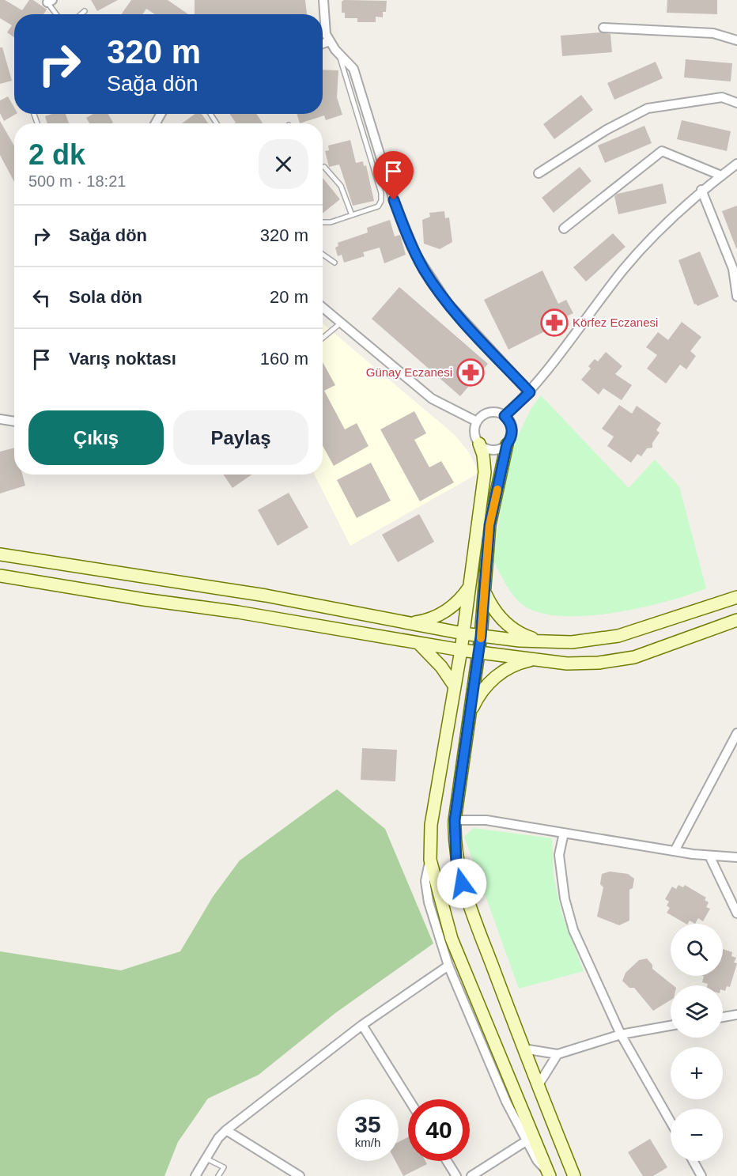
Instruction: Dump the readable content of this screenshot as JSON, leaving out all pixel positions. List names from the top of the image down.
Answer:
{
  "places": {
    "pharmacy": ["Körfez Eczanesi", "Günay Eczanesi"]
  },
  "page": {
    "turn": ["320 m", "Sağa dön"],
    "heading": ["2 dk", "500 m · 18:21"],
    "list": [
      {
        "name": "Sağa dön",
        "value": "320 m"
      },
      {
        "name": "Sola dön",
        "value": "20 m"
      },
      {
        "name": "Varış noktası",
        "value": "160 m"
      }
    ],
    "buttons": ["Çıkış", "Paylaş"],
    "map_buttons": ["+", "−"],
    "speed": "35 km/h",
    "limit": "40"
  }
}
